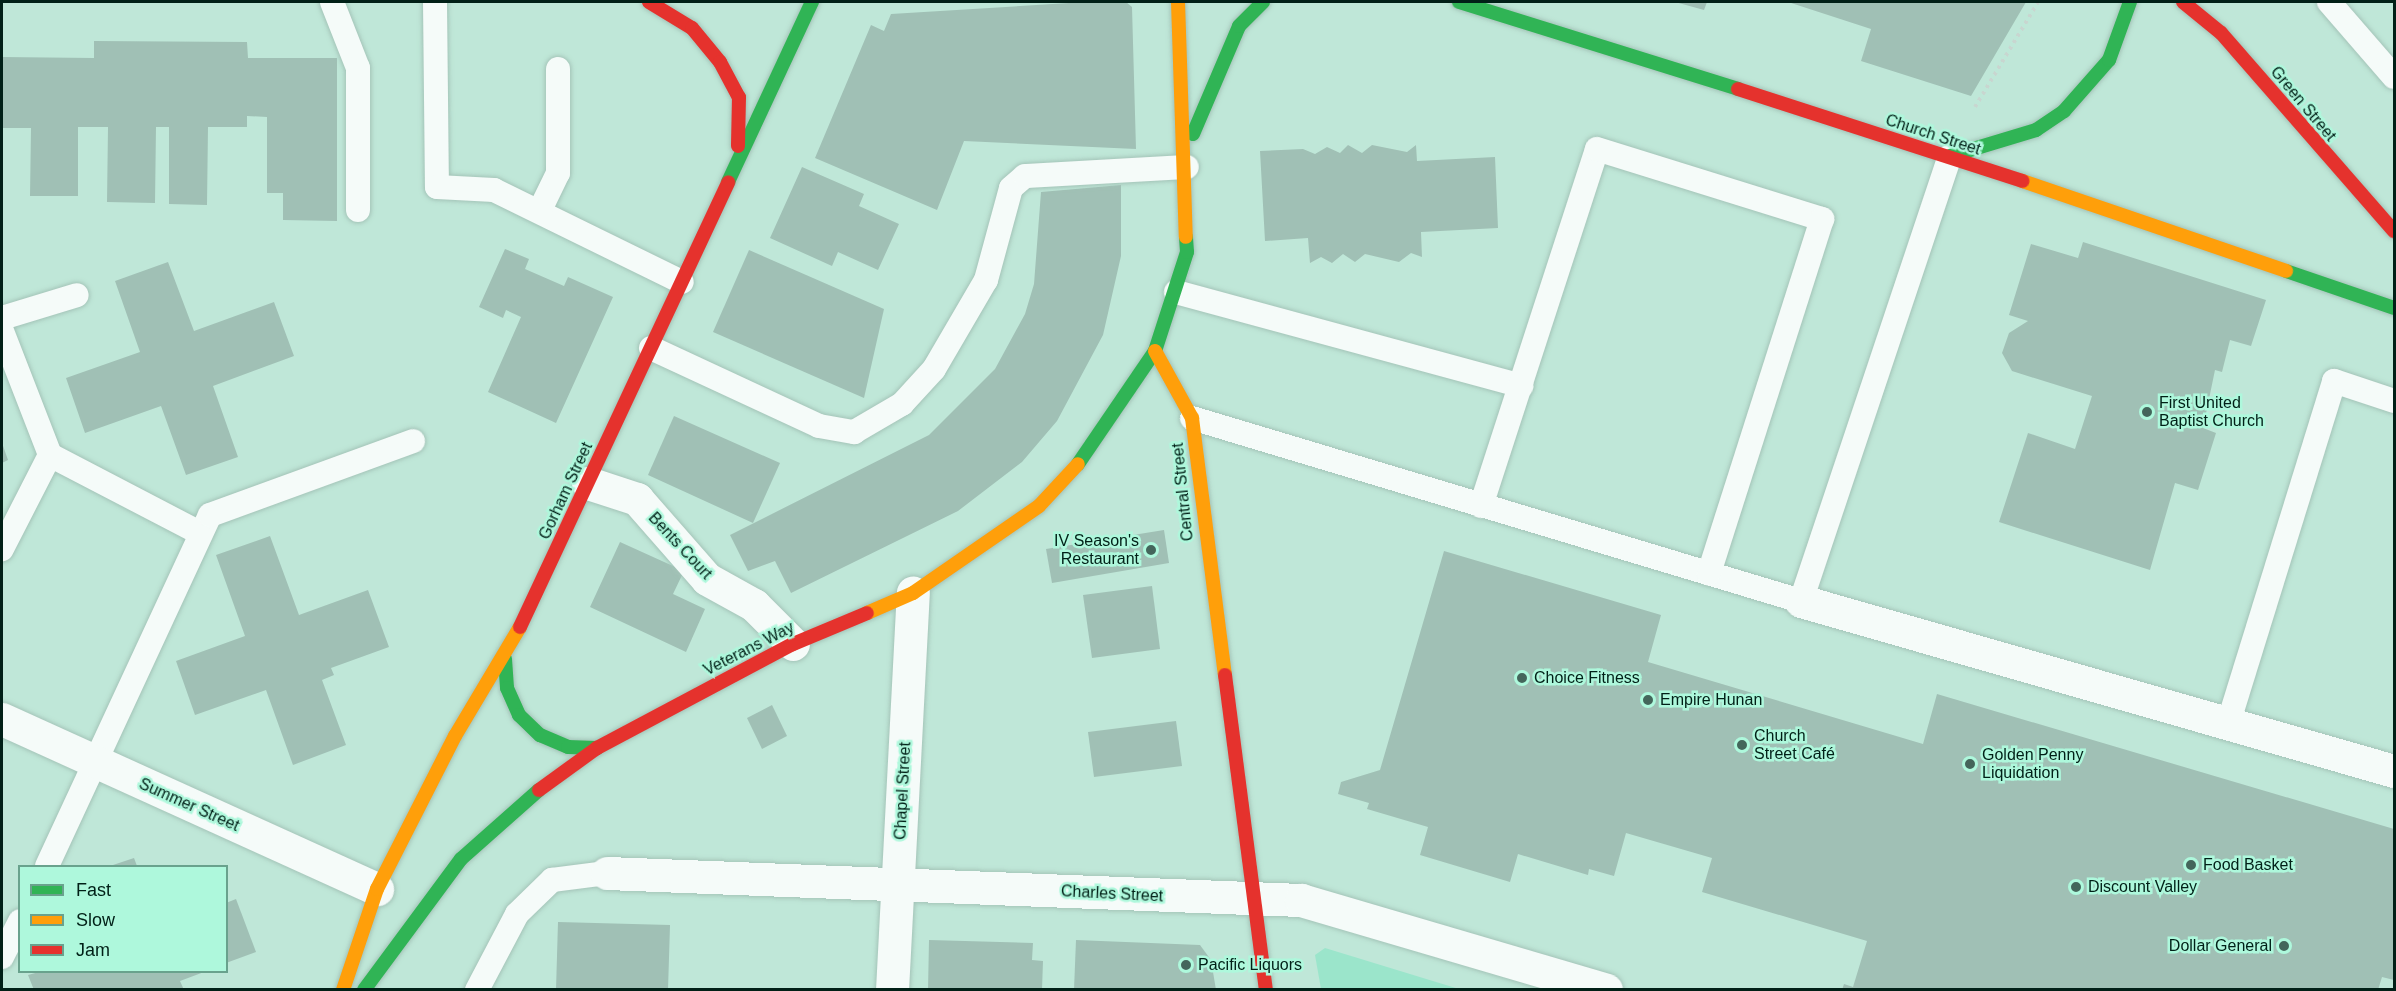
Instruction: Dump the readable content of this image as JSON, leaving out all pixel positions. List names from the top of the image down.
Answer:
{
  "streets": {
    "main road": [
      "Green Street",
      "Church Street",
      "Gorham Street",
      "Central Street",
      "Veterans Way"
    ],
    "street": [
      "Bents Court",
      "Chapel Street",
      "Summer Street",
      "Charles Street"
    ]
  },
  "crossings": [
    ["Gorham Street", "Bents Court"],
    ["Gorham Street", "Summer Street"],
    ["Central Street", "Veterans Way"],
    ["Central Street", "Charles Street"],
    ["Bents Court", "Veterans Way"],
    ["Veterans Way", "Chapel Street"],
    ["Chapel Street", "Charles Street"]
  ],
  "places": [
    "First United Baptist Church",
    "IV Season's Restaurant",
    "Choice Fitness",
    "Empire Hunan",
    "Church Street Café",
    "Golden Penny Liquidation",
    "Food Basket",
    "Discount Valley",
    "Dollar General",
    "Pacific Liquors"
  ],
  "legend": ["Fast", "Slow", "Jam"]
}
